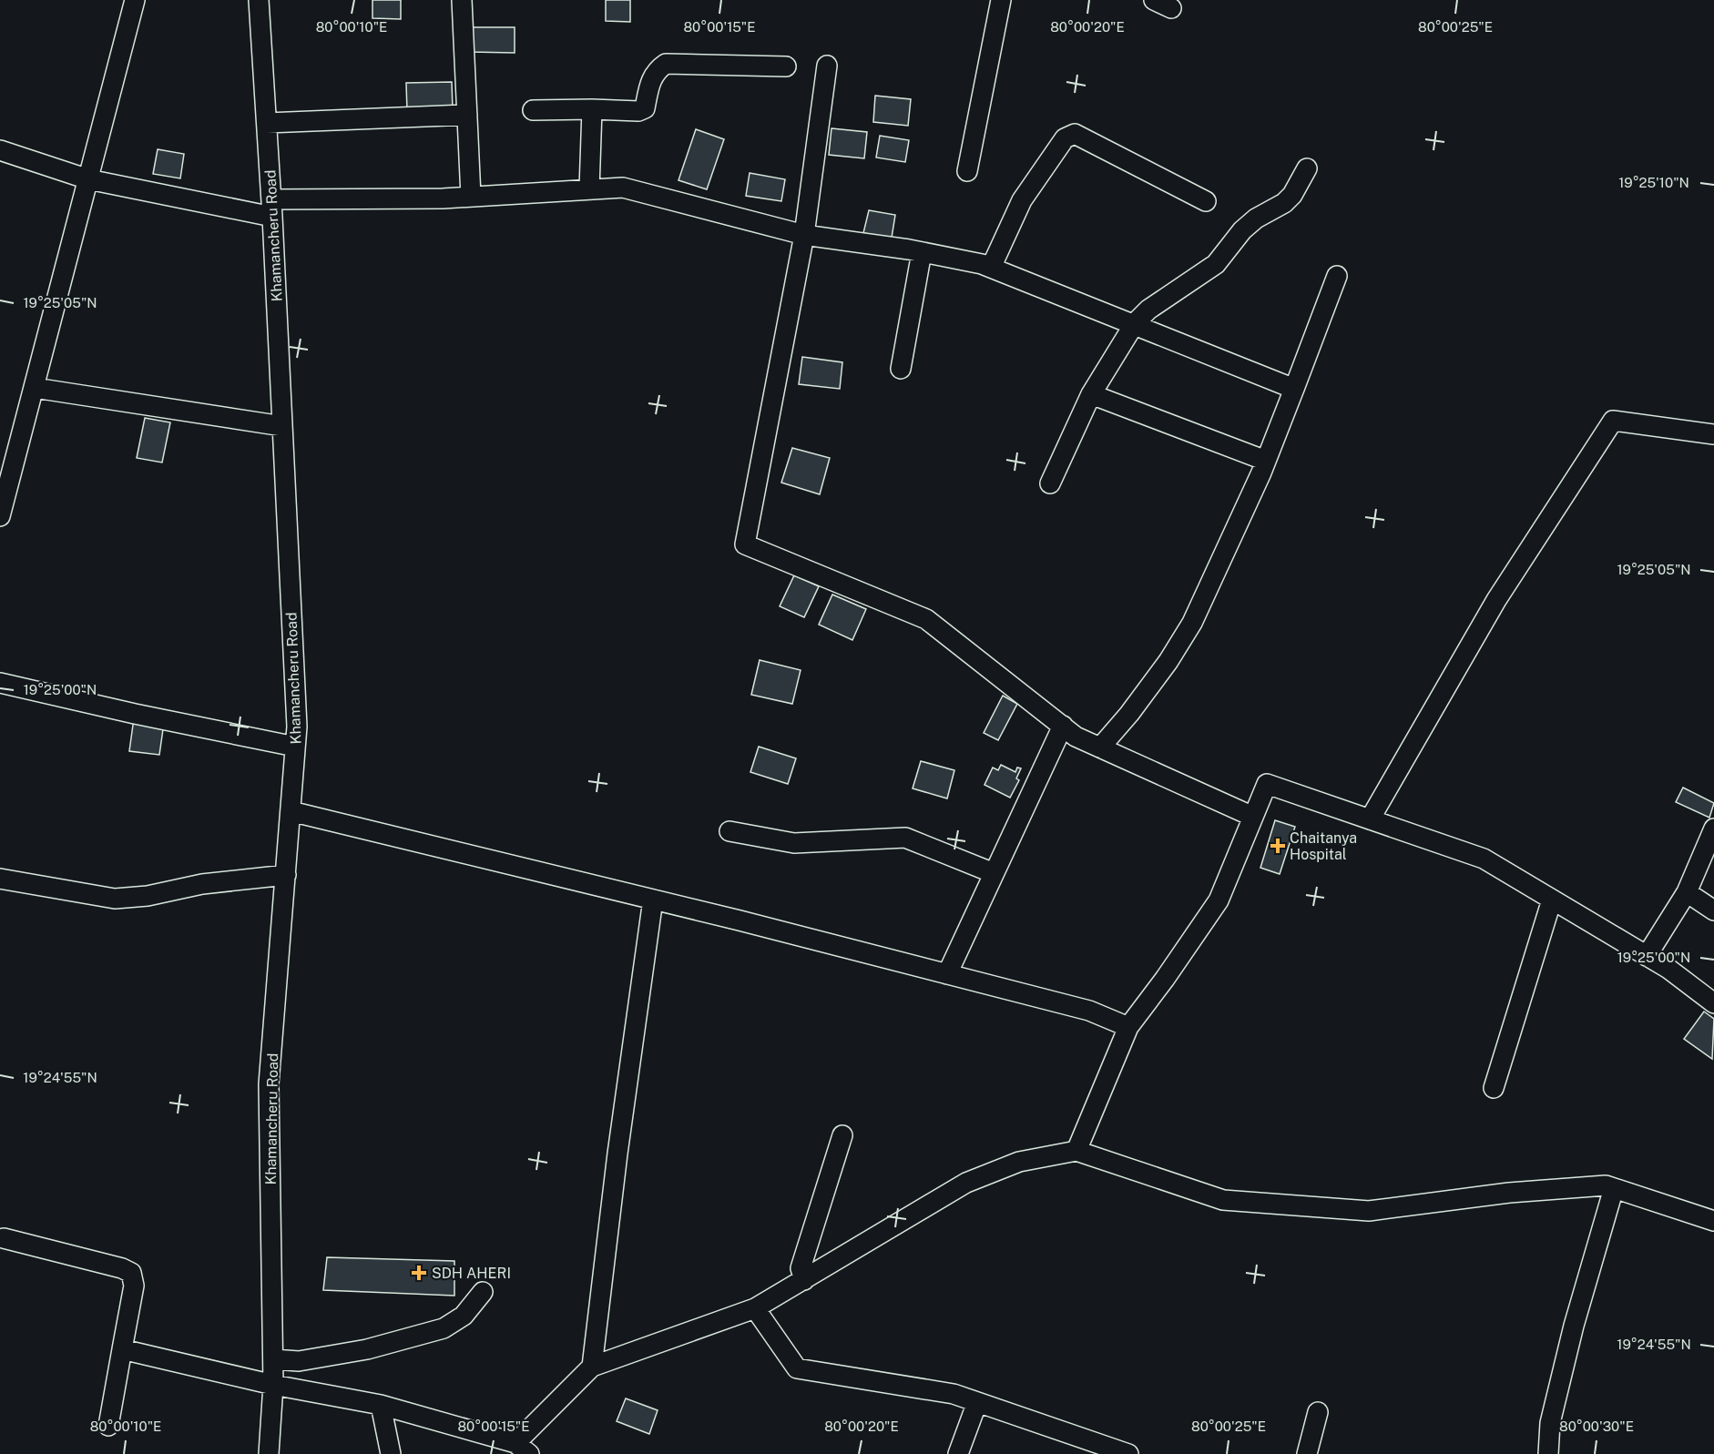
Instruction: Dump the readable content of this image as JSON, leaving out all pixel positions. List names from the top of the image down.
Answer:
{
  "streets": {
    "street": ["Khamancheru Road"]
  },
  "places": {
    "health": ["Chaitanya Hospital", "SDH AHERI"]
  },
  "coordinates": [
    "80°00'10\"E",
    "80°00'15\"E",
    "80°00'20\"E",
    "80°00'25\"E",
    "19°25'10\"N",
    "19°25'05\"N",
    "19°25'00\"N",
    "19°24'55\"N",
    "80°00'30\"E"
  ]
}
